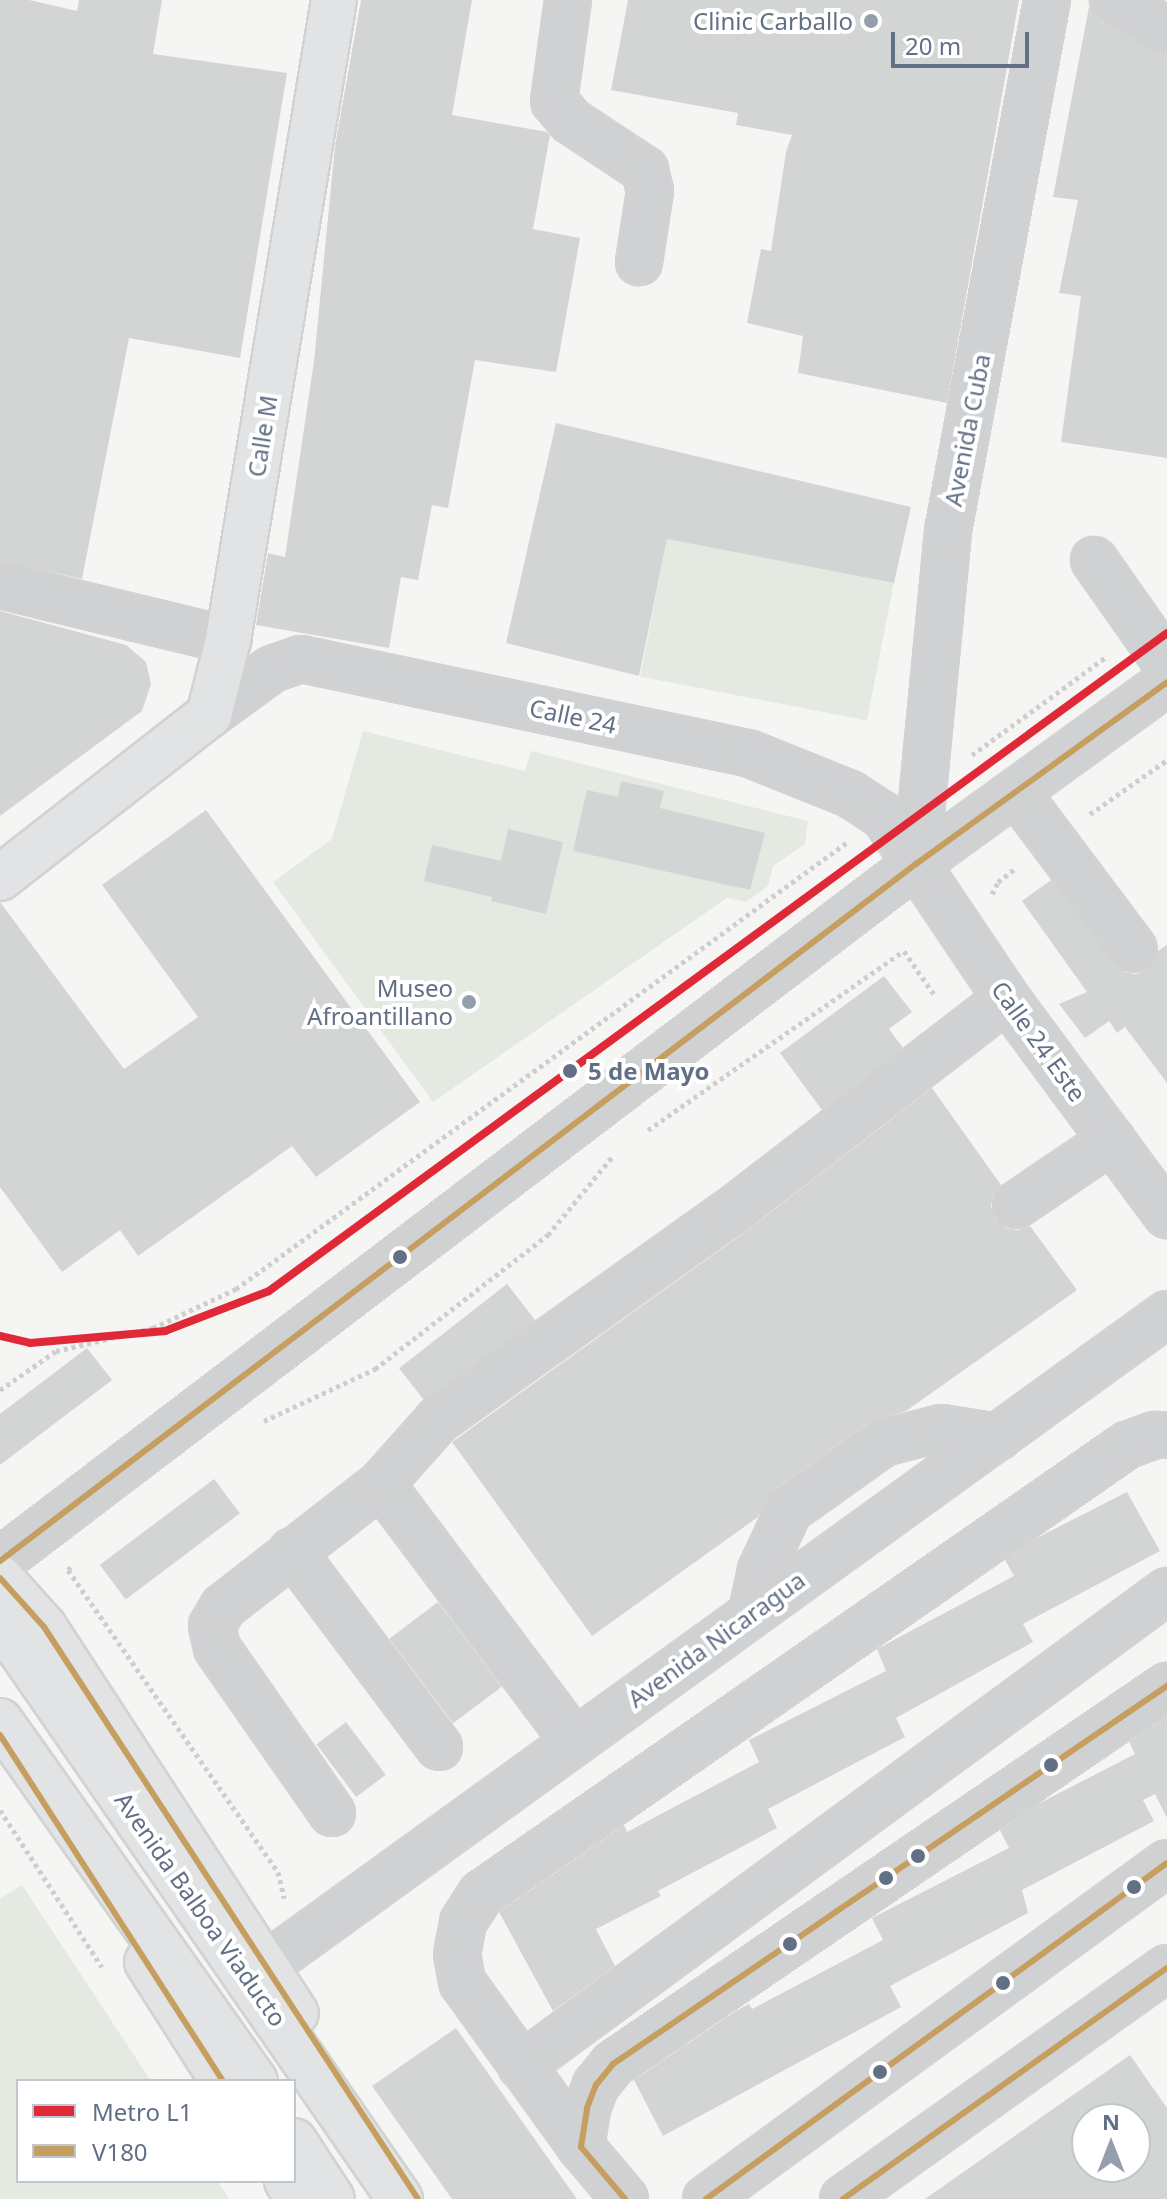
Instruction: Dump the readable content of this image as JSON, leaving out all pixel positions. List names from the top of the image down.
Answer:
{
  "streets": {
    "main road": ["Calle M", "Calle 24", "Avenida Balboa Viaducto"],
    "street": ["Avenida Cuba", "Calle 24 Este", "Avenida Nicaragua"]
  },
  "crossings": [
    ["Avenida Cuba", "Calle 24"],
    ["Avenida Cuba", "Calle 24 Este"],
    ["Calle 24", "Calle 24 Este"]
  ],
  "places": ["Clinic Carballo", "Museo Afroantillano", "5 de Mayo"],
  "lines": ["metro line L1", "transit line V180"],
  "legend": ["Metro L1", "V180"],
  "scale_bar": "20 m",
  "north": "top"
}
